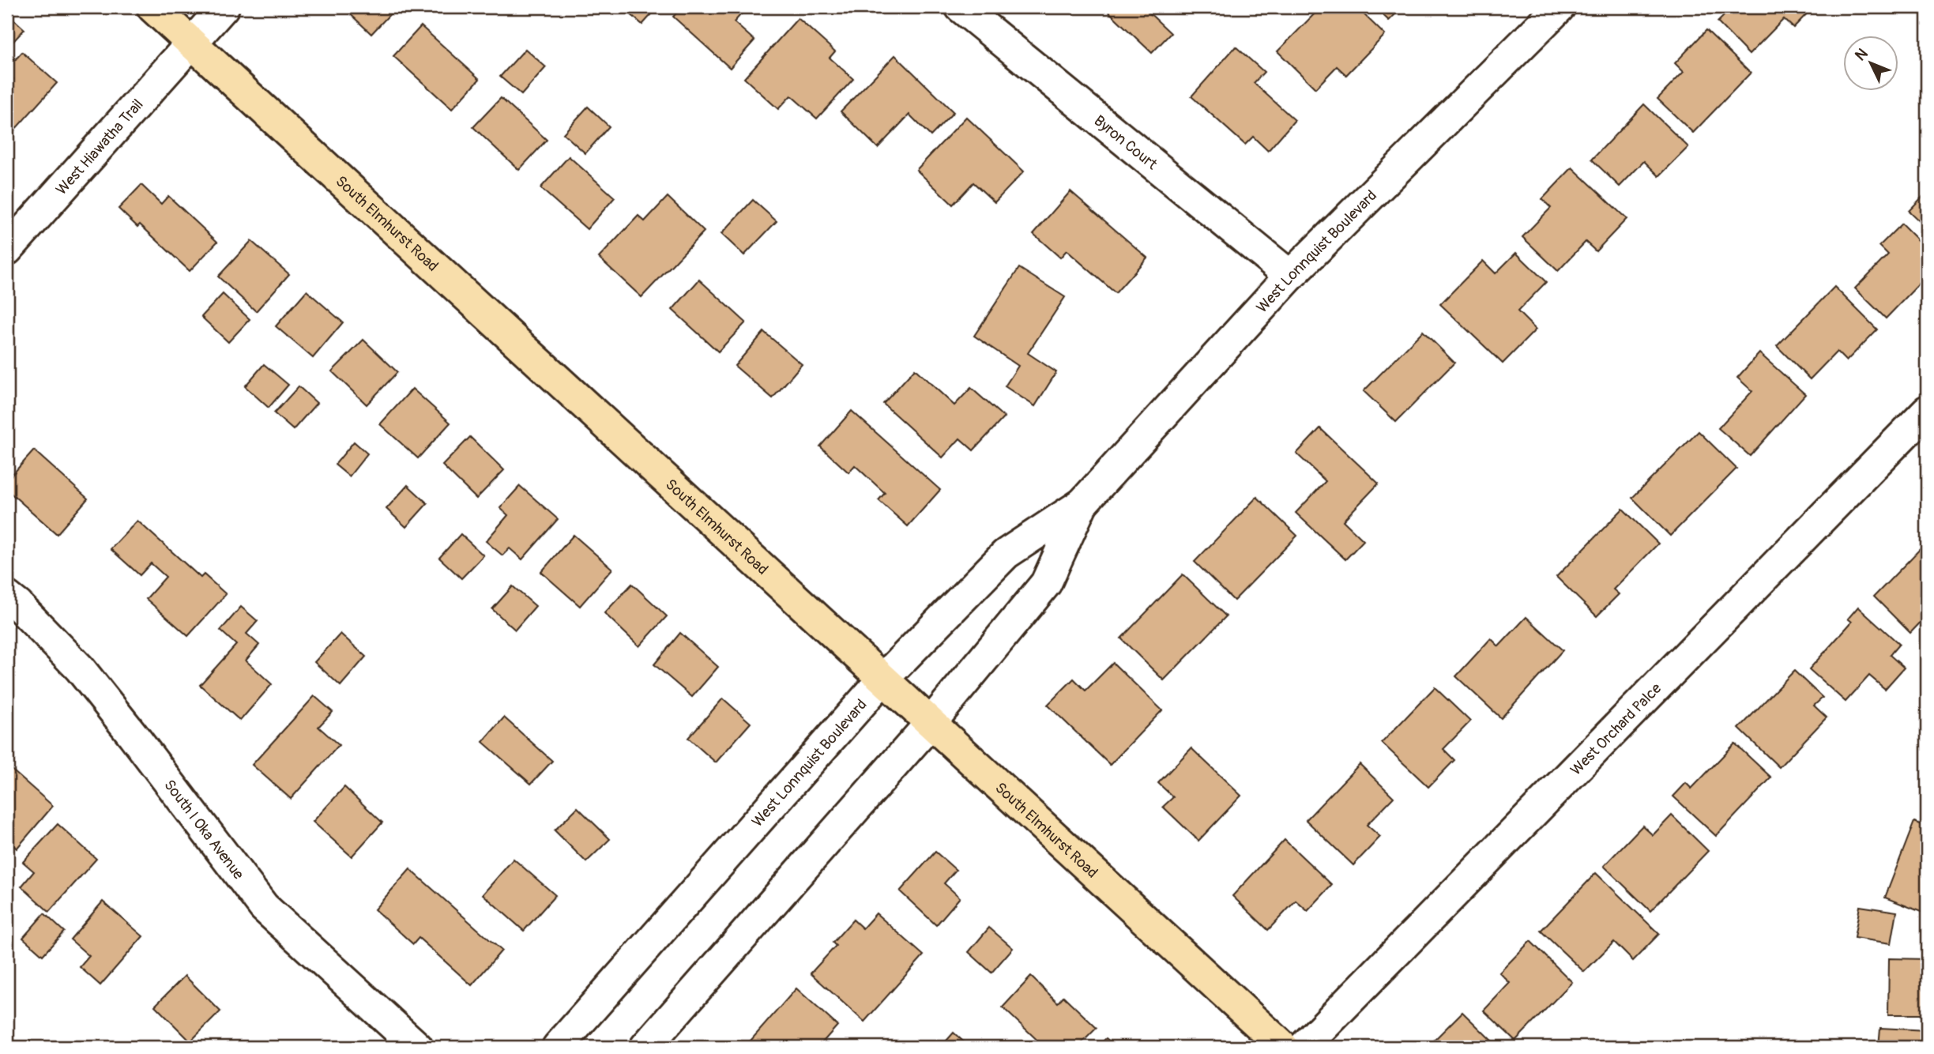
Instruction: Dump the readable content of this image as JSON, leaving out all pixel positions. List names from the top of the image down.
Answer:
{
  "streets": {
    "main road": ["South Elmhurst Road"],
    "street": [
      "Byron Court",
      "West Hiawatha Trail",
      "West Lonnquist Boulevard",
      "West Orchard Palce",
      "South I Oka Avenue"
    ]
  },
  "crossings": [
    ["Byron Court", "West Lonnquist Boulevard"],
    ["West Hiawatha Trail", "South Elmhurst Road"],
    ["South Elmhurst Road", "West Lonnquist Boulevard"]
  ],
  "north": "top left"
}
